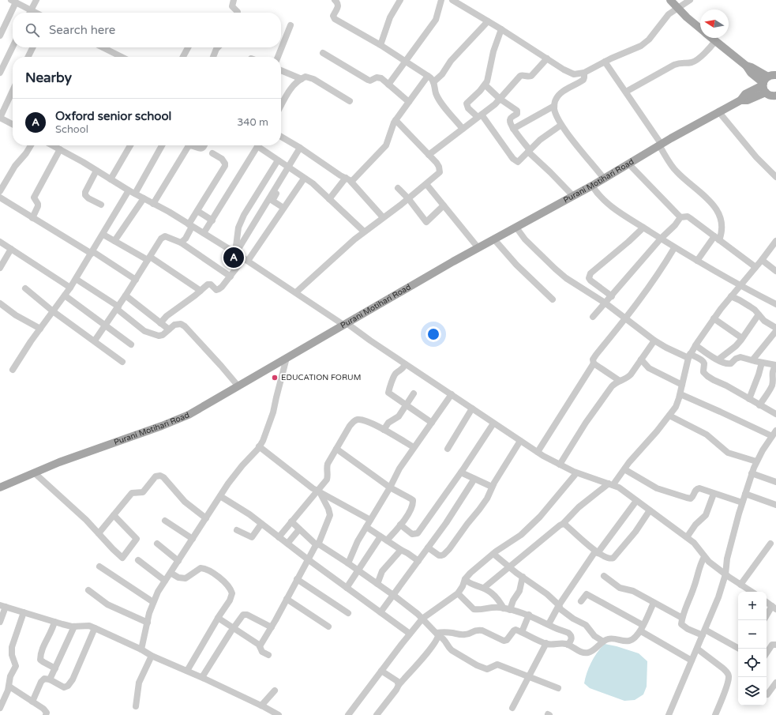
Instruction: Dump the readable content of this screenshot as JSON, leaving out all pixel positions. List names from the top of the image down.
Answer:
{
  "streets": {
    "main road": ["Purani Motihari Road"]
  },
  "places": ["EDUCATION FORUM"],
  "north": "left",
  "page": {
    "search": "Search here",
    "heading": "Nearby",
    "list": [
      {
        "mark": "A",
        "name": "Oxford senior school",
        "note": "School",
        "value": "340 m"
      }
    ],
    "pins": "A",
    "map_buttons": ["+", "−"]
  }
}
